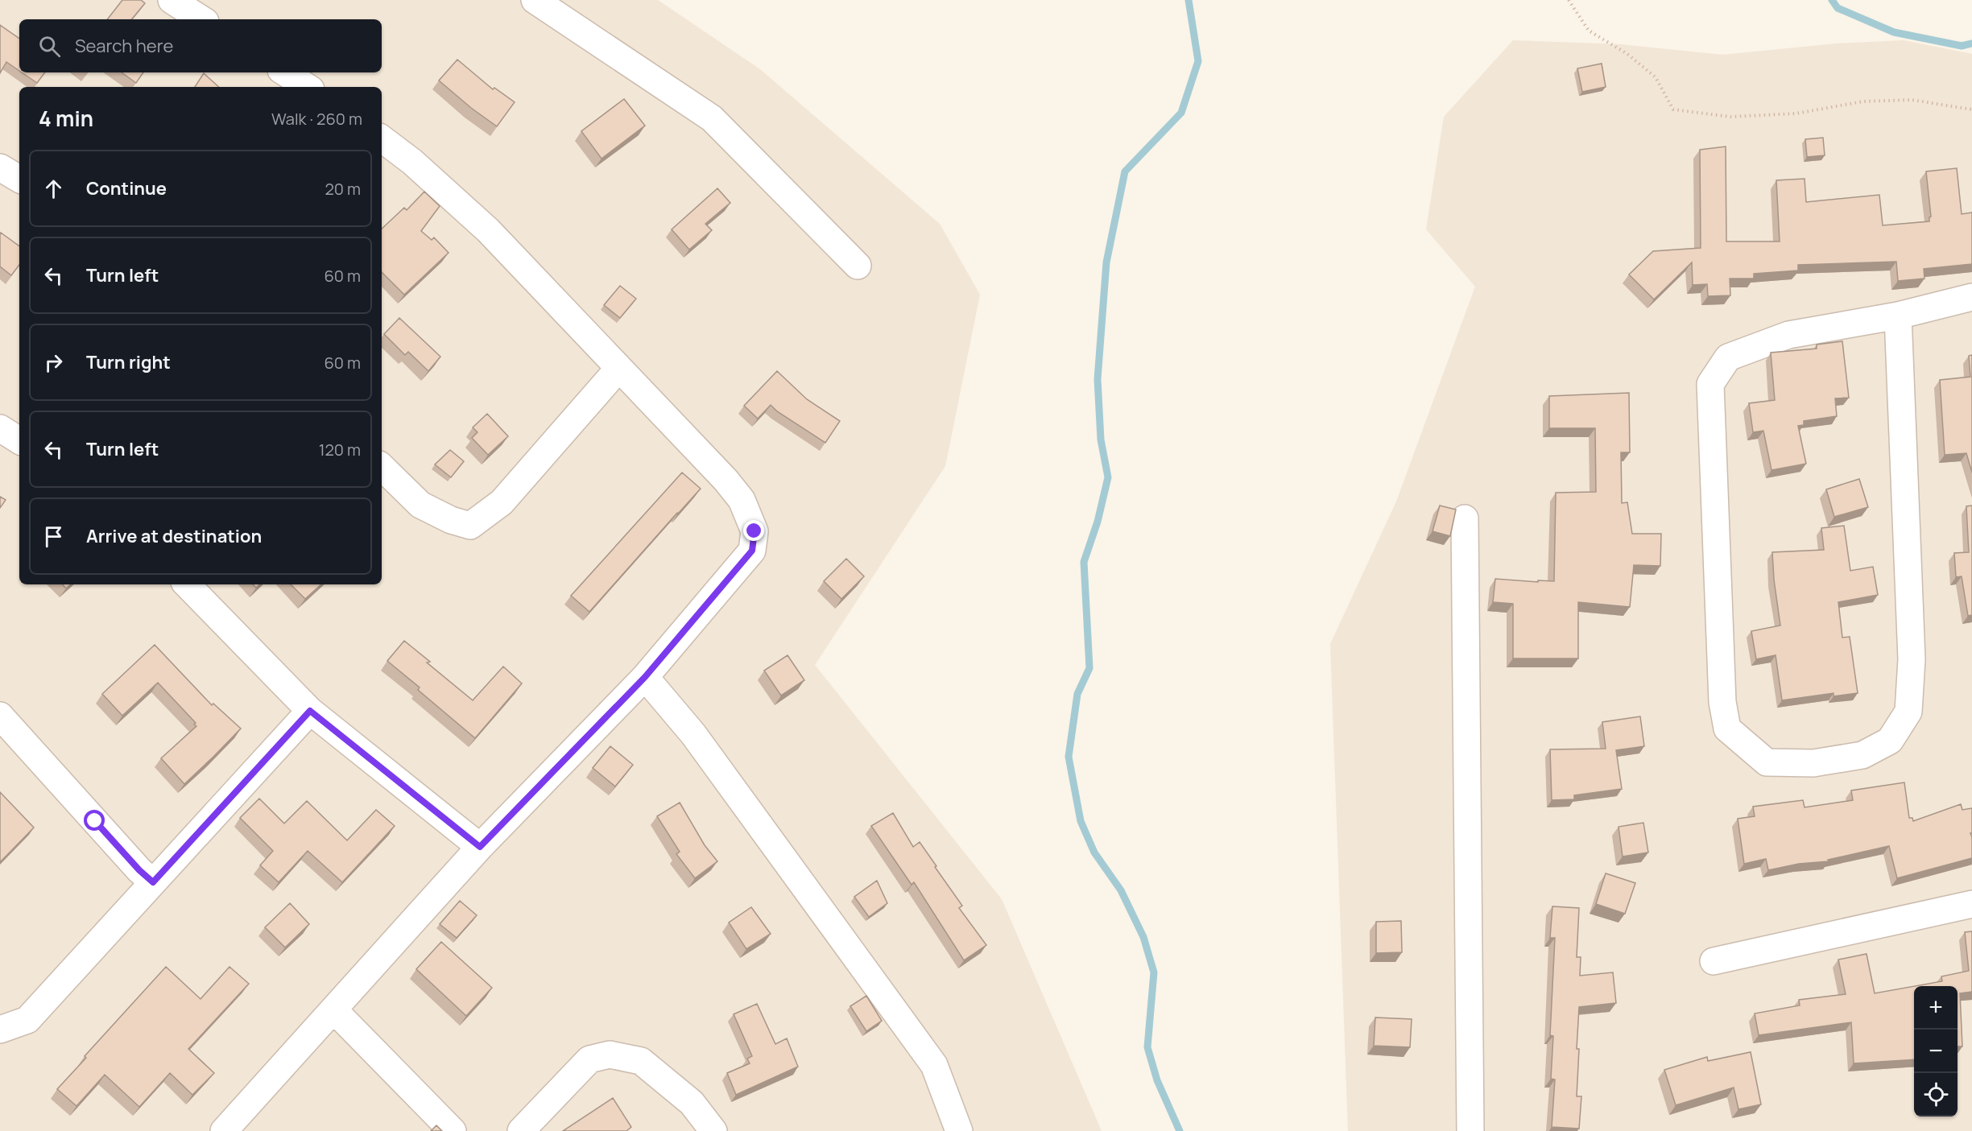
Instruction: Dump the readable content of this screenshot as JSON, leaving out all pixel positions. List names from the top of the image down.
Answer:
{
  "page": {
    "search": "Search here",
    "heading": ["4 min", "Walk · 260 m"],
    "list": [
      ["Continue", "20 m"],
      ["Turn left", "60 m"],
      ["Turn right", "60 m"],
      ["Turn left", "120 m"],
      "Arrive at destination"
    ],
    "map_buttons": ["+", "−"]
  }
}
